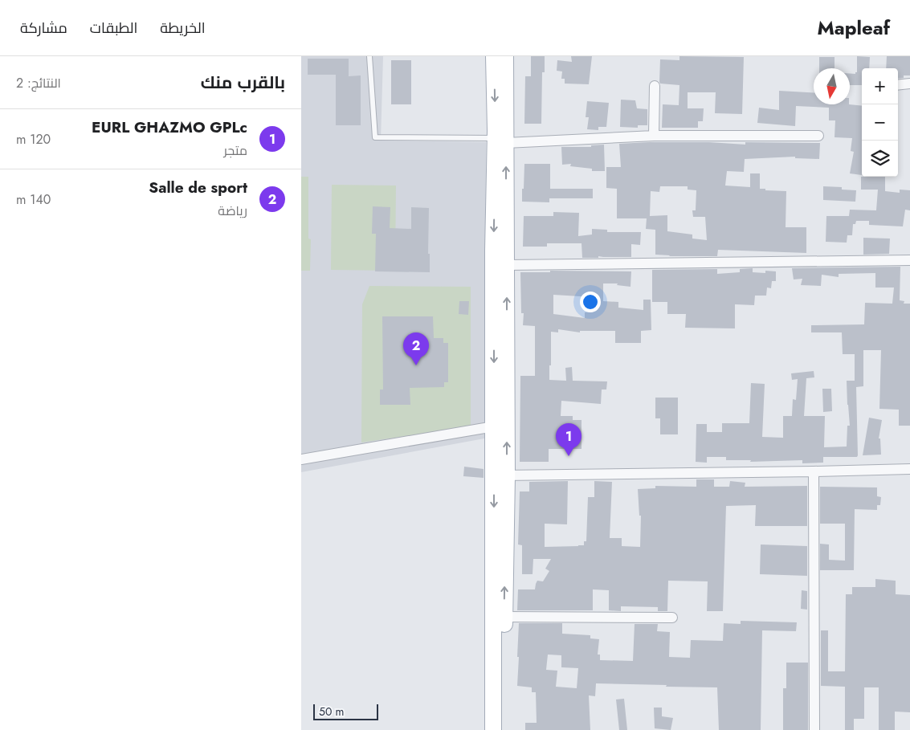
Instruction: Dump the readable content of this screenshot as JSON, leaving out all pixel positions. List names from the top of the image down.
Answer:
{
  "scale_bar": "50 m",
  "north": "bottom",
  "page": {
    "header": "Mapleaf",
    "nav": ["الخريطة", "الطبقات", "مشاركة"],
    "heading": ["بالقرب منك", "النتائج: 2"],
    "map_buttons": ["+", "−"],
    "list": [
      {
        "mark": "1",
        "name": "EURL GHAZMO GPLc",
        "note": "متجر",
        "value": "120 m"
      },
      {
        "mark": "2",
        "name": "Salle de sport",
        "note": "رياضة",
        "value": "140 m"
      }
    ],
    "pins": ["2", "1"],
    "scale": "50 m"
  }
}
